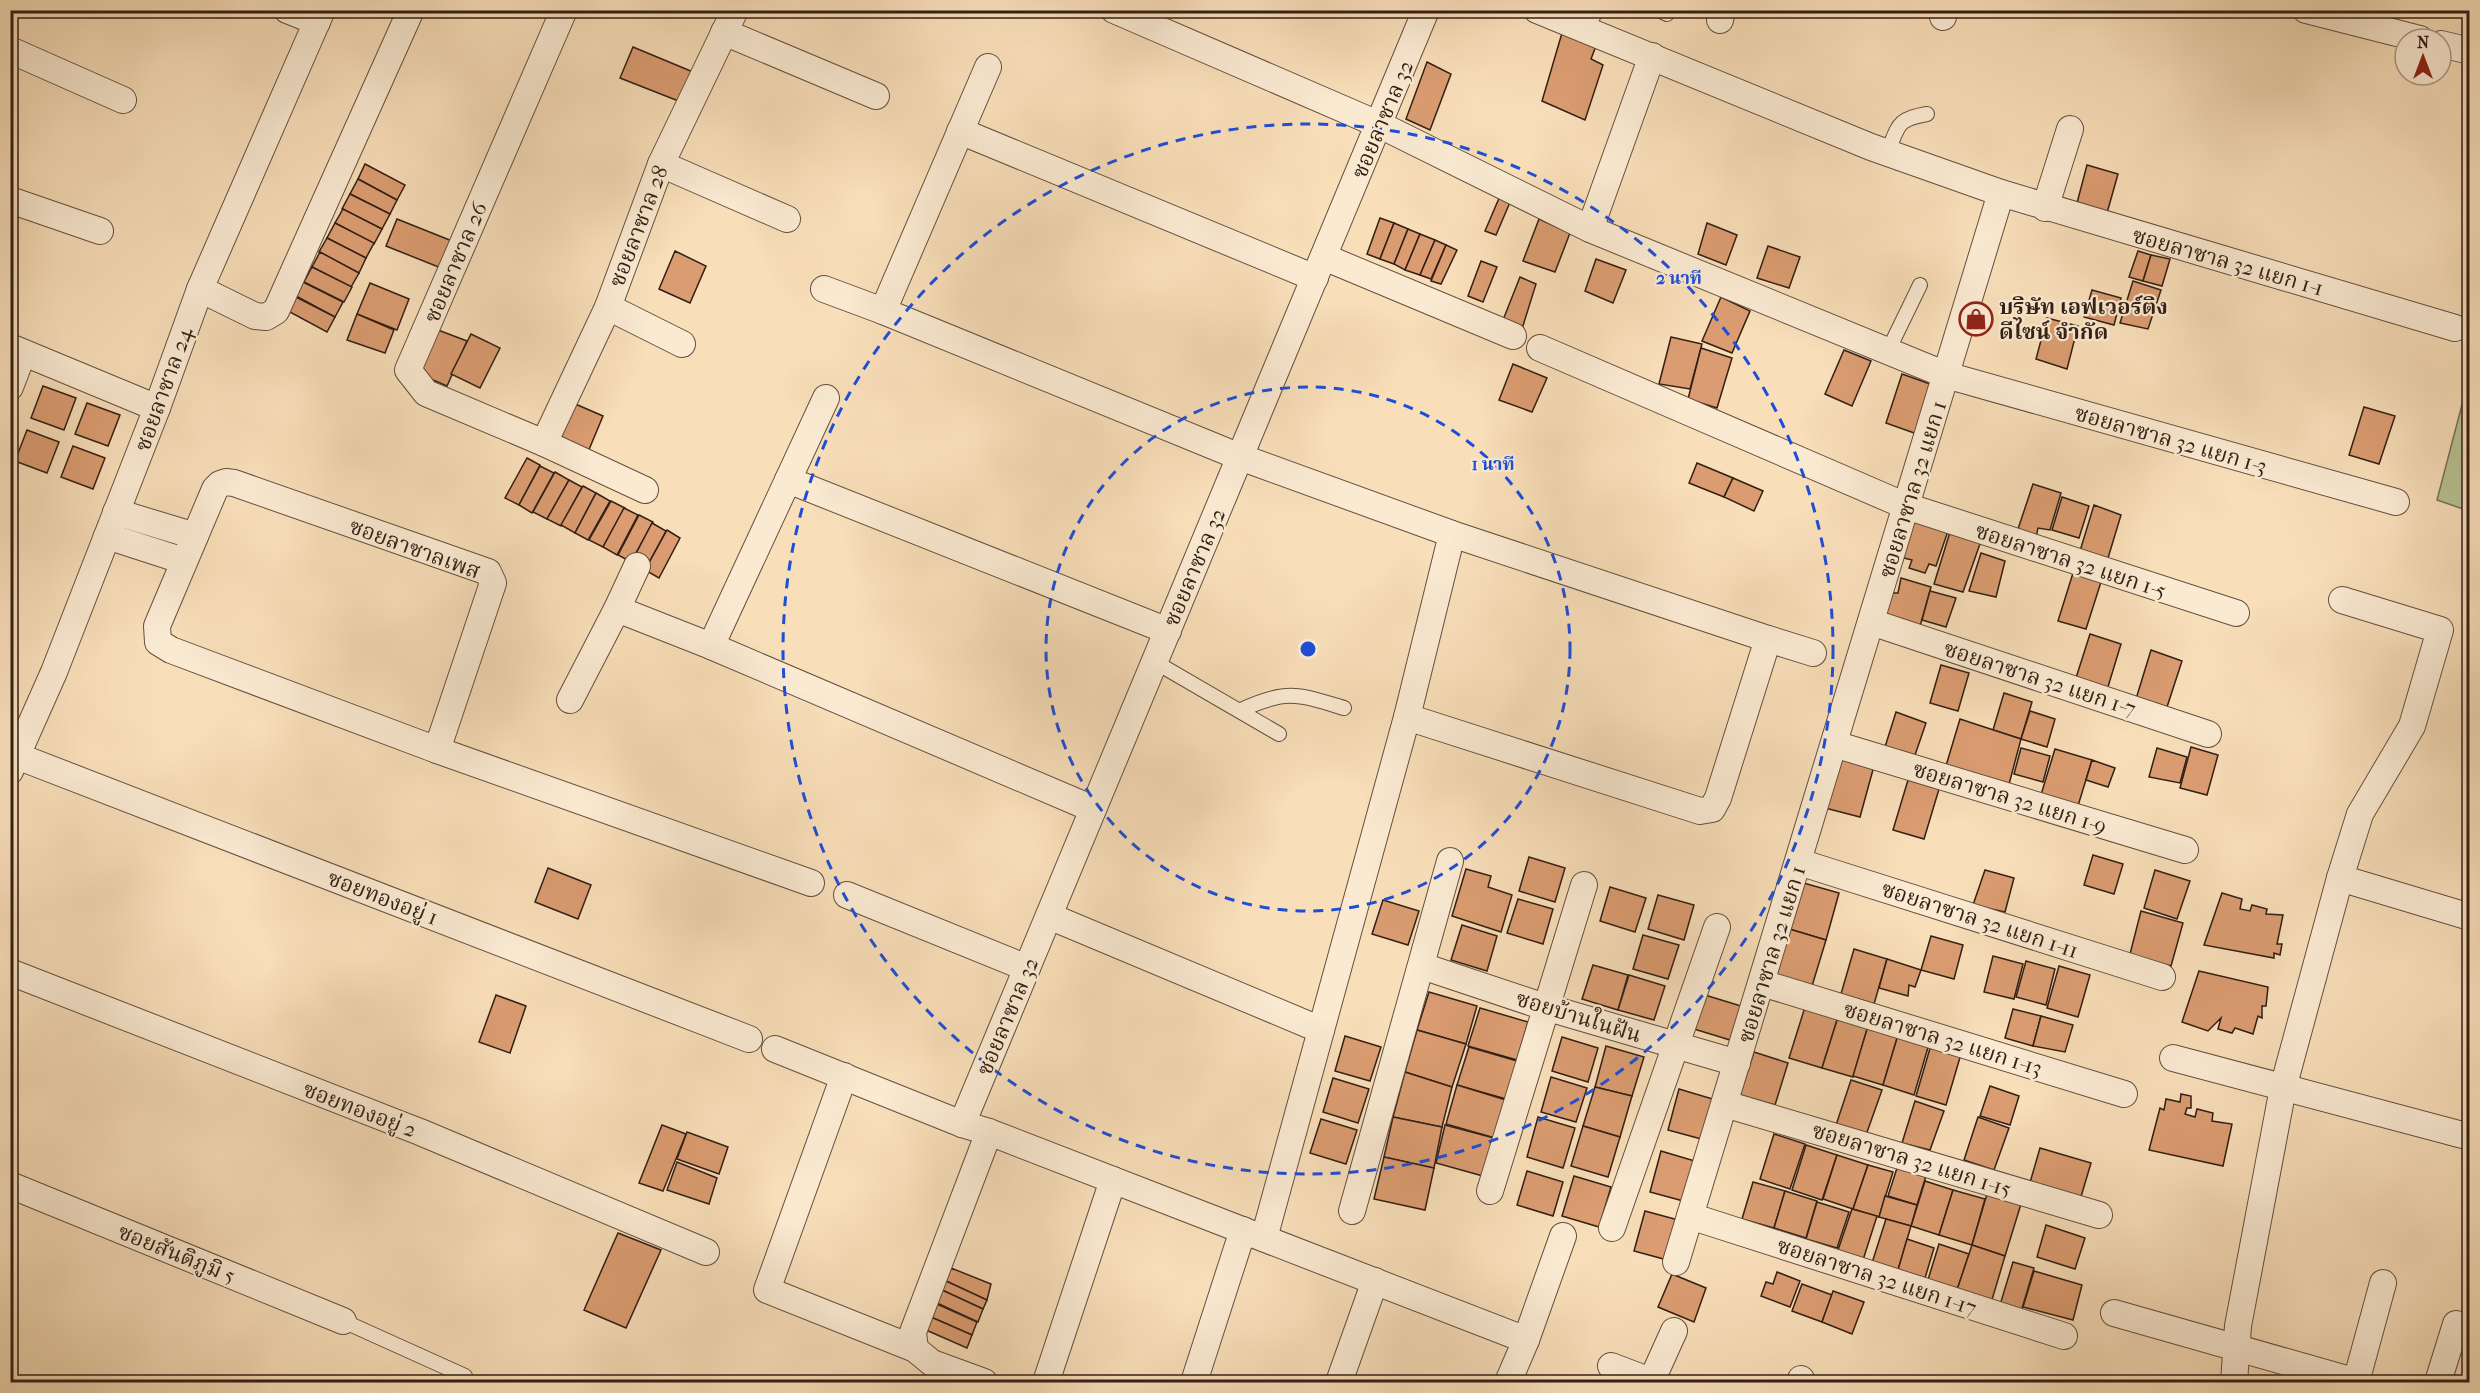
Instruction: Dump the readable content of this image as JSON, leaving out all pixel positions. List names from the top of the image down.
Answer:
{
  "streets": {
    "street": [
      "ซอยลาซาล 32",
      "ซอยลาซาล 28",
      "ซอยลาซาล 32 แยก 1-1",
      "ซอยลาซาล 26",
      "ซอยลาซาล 24",
      "ซอยลาซาล 32 แยก 1-3",
      "ซอยลาซาล 32 แยก 1",
      "ซอยลาซาลเพส",
      "ซอยลาซาล 32 แยก 1-5",
      "ซอยลาซาล 32 แยก 1-7",
      "ซอยลาซาล 32 แยก 1-9",
      "ซอยทองอยู่ 1",
      "ซอยลาซาล 32 แยก 1-11",
      "ซอยบ้านในฝัน",
      "ซอยลาซาล 32 แยก 1-13",
      "ซอยทองอยู่ 2",
      "ซอยลาซาล 32 แยก 1-15",
      "ซอยสันติภูมิ 5",
      "ซอยลาซาล 32 แยก 1-17"
    ]
  },
  "crossings": [
    ["ซอยลาซาล 32", "ซอยลาซาล 32 แยก 1-3"],
    ["ซอยลาซาล 28", "ซอยลาซาล 26"],
    ["ซอยลาซาล 32 แยก 1-1", "ซอยลาซาล 32 แยก 1"],
    ["ซอยลาซาล 24", "ซอยทองอยู่ 1"],
    ["ซอยลาซาล 32 แยก 1-3", "ซอยลาซาล 32 แยก 1"],
    ["ซอยลาซาล 32 แยก 1", "ซอยลาซาล 32 แยก 1-5"],
    ["ซอยลาซาล 32 แยก 1", "ซอยลาซาล 32 แยก 1-7"],
    ["ซอยลาซาล 32 แยก 1", "ซอยลาซาล 32 แยก 1-9"],
    ["ซอยลาซาล 32 แยก 1", "ซอยลาซาล 32 แยก 1-11"],
    ["ซอยลาซาล 32 แยก 1", "ซอยบ้านในฝัน"],
    ["ซอยลาซาล 32 แยก 1", "ซอยลาซาล 32 แยก 1-13"],
    ["ซอยลาซาล 32 แยก 1", "ซอยลาซาล 32 แยก 1-15"],
    ["ซอยลาซาล 32 แยก 1", "ซอยลาซาล 32 แยก 1-17"]
  ],
  "places": {
    "shop": ["บริษัท เอฟเวอร์ติง ดีไซน์ จำกัด"]
  },
  "north": "top",
  "rings": ["2 นาที", "1 นาที"]
}
